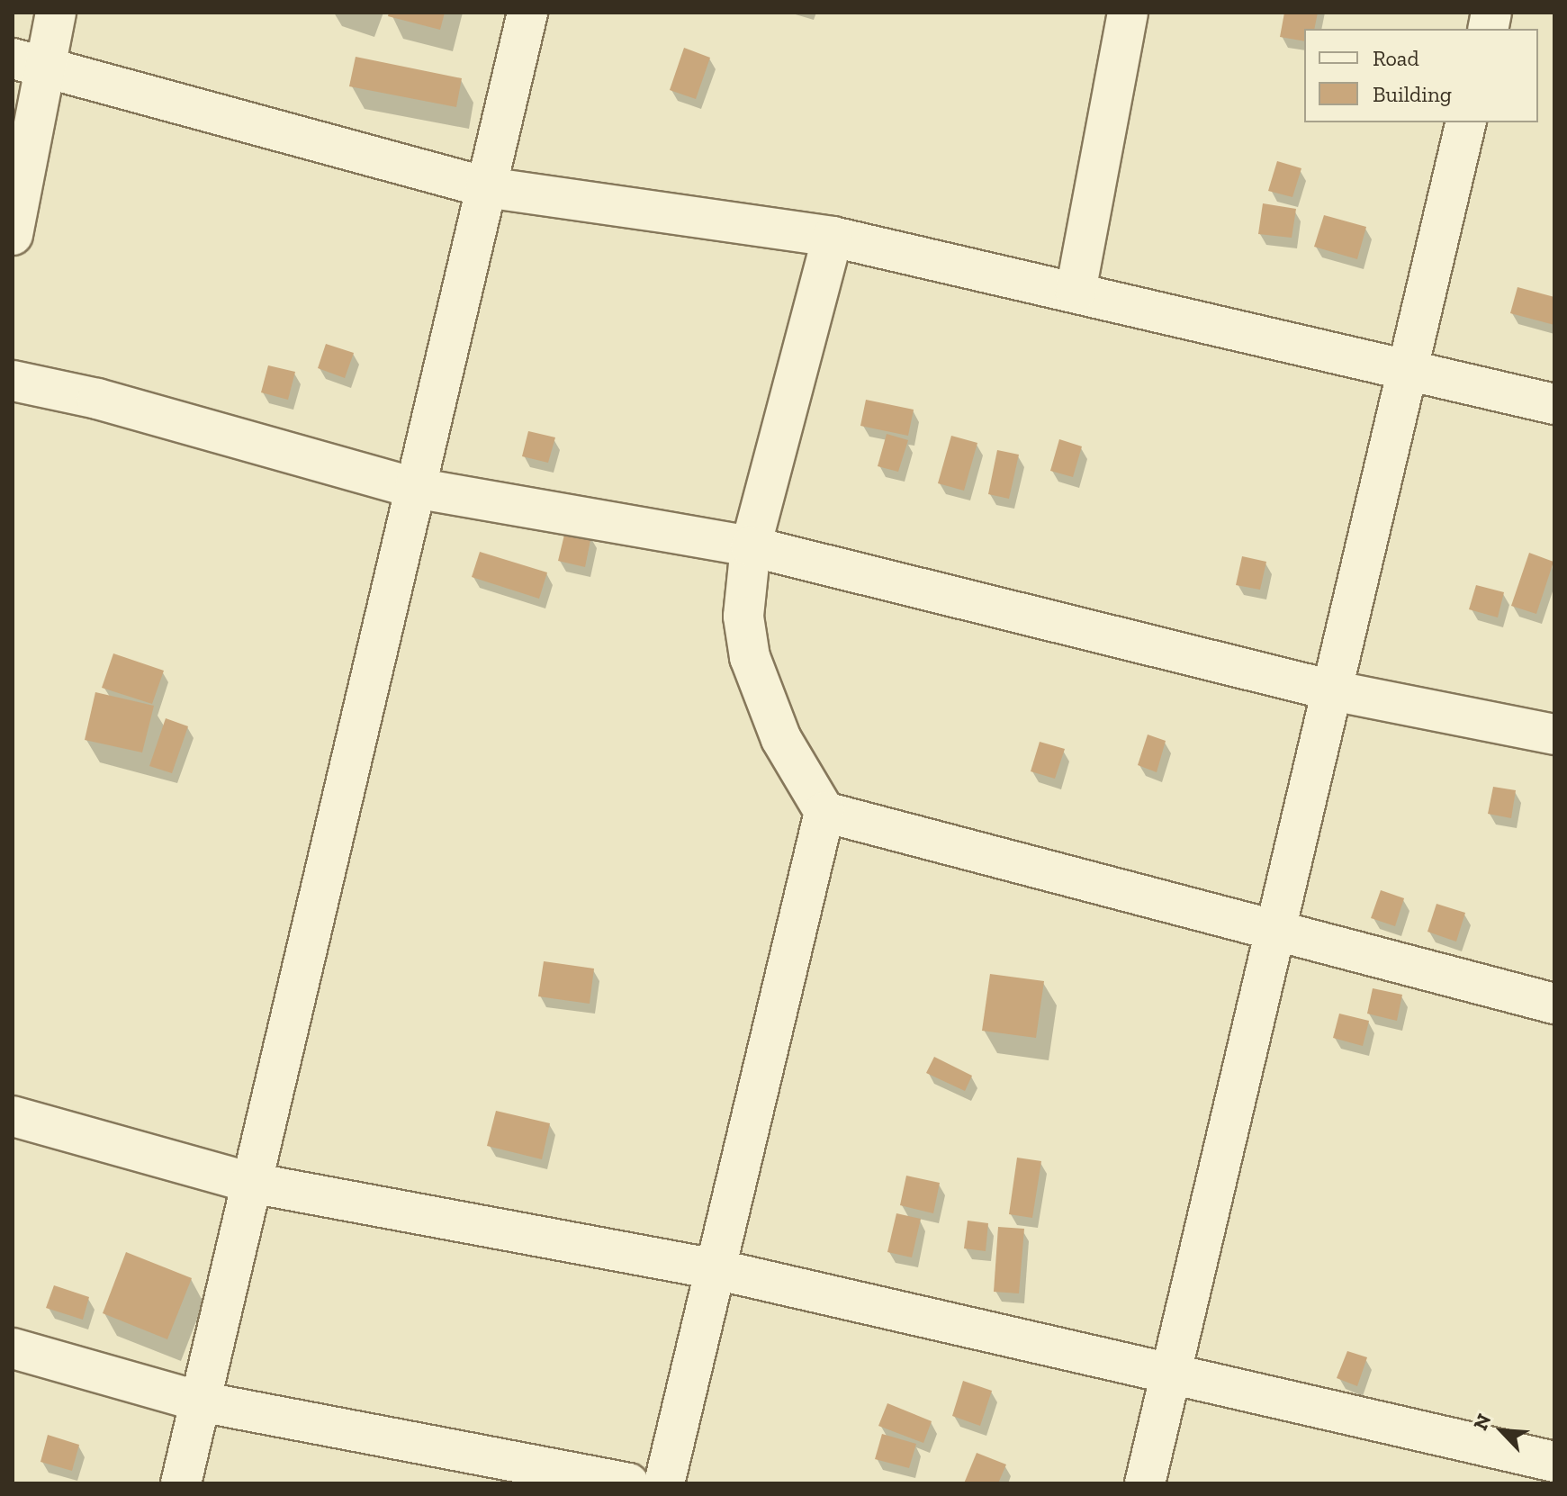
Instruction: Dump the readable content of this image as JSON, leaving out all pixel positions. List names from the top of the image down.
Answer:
{
  "legend": ["Road", "Building"],
  "north": "top left"
}
